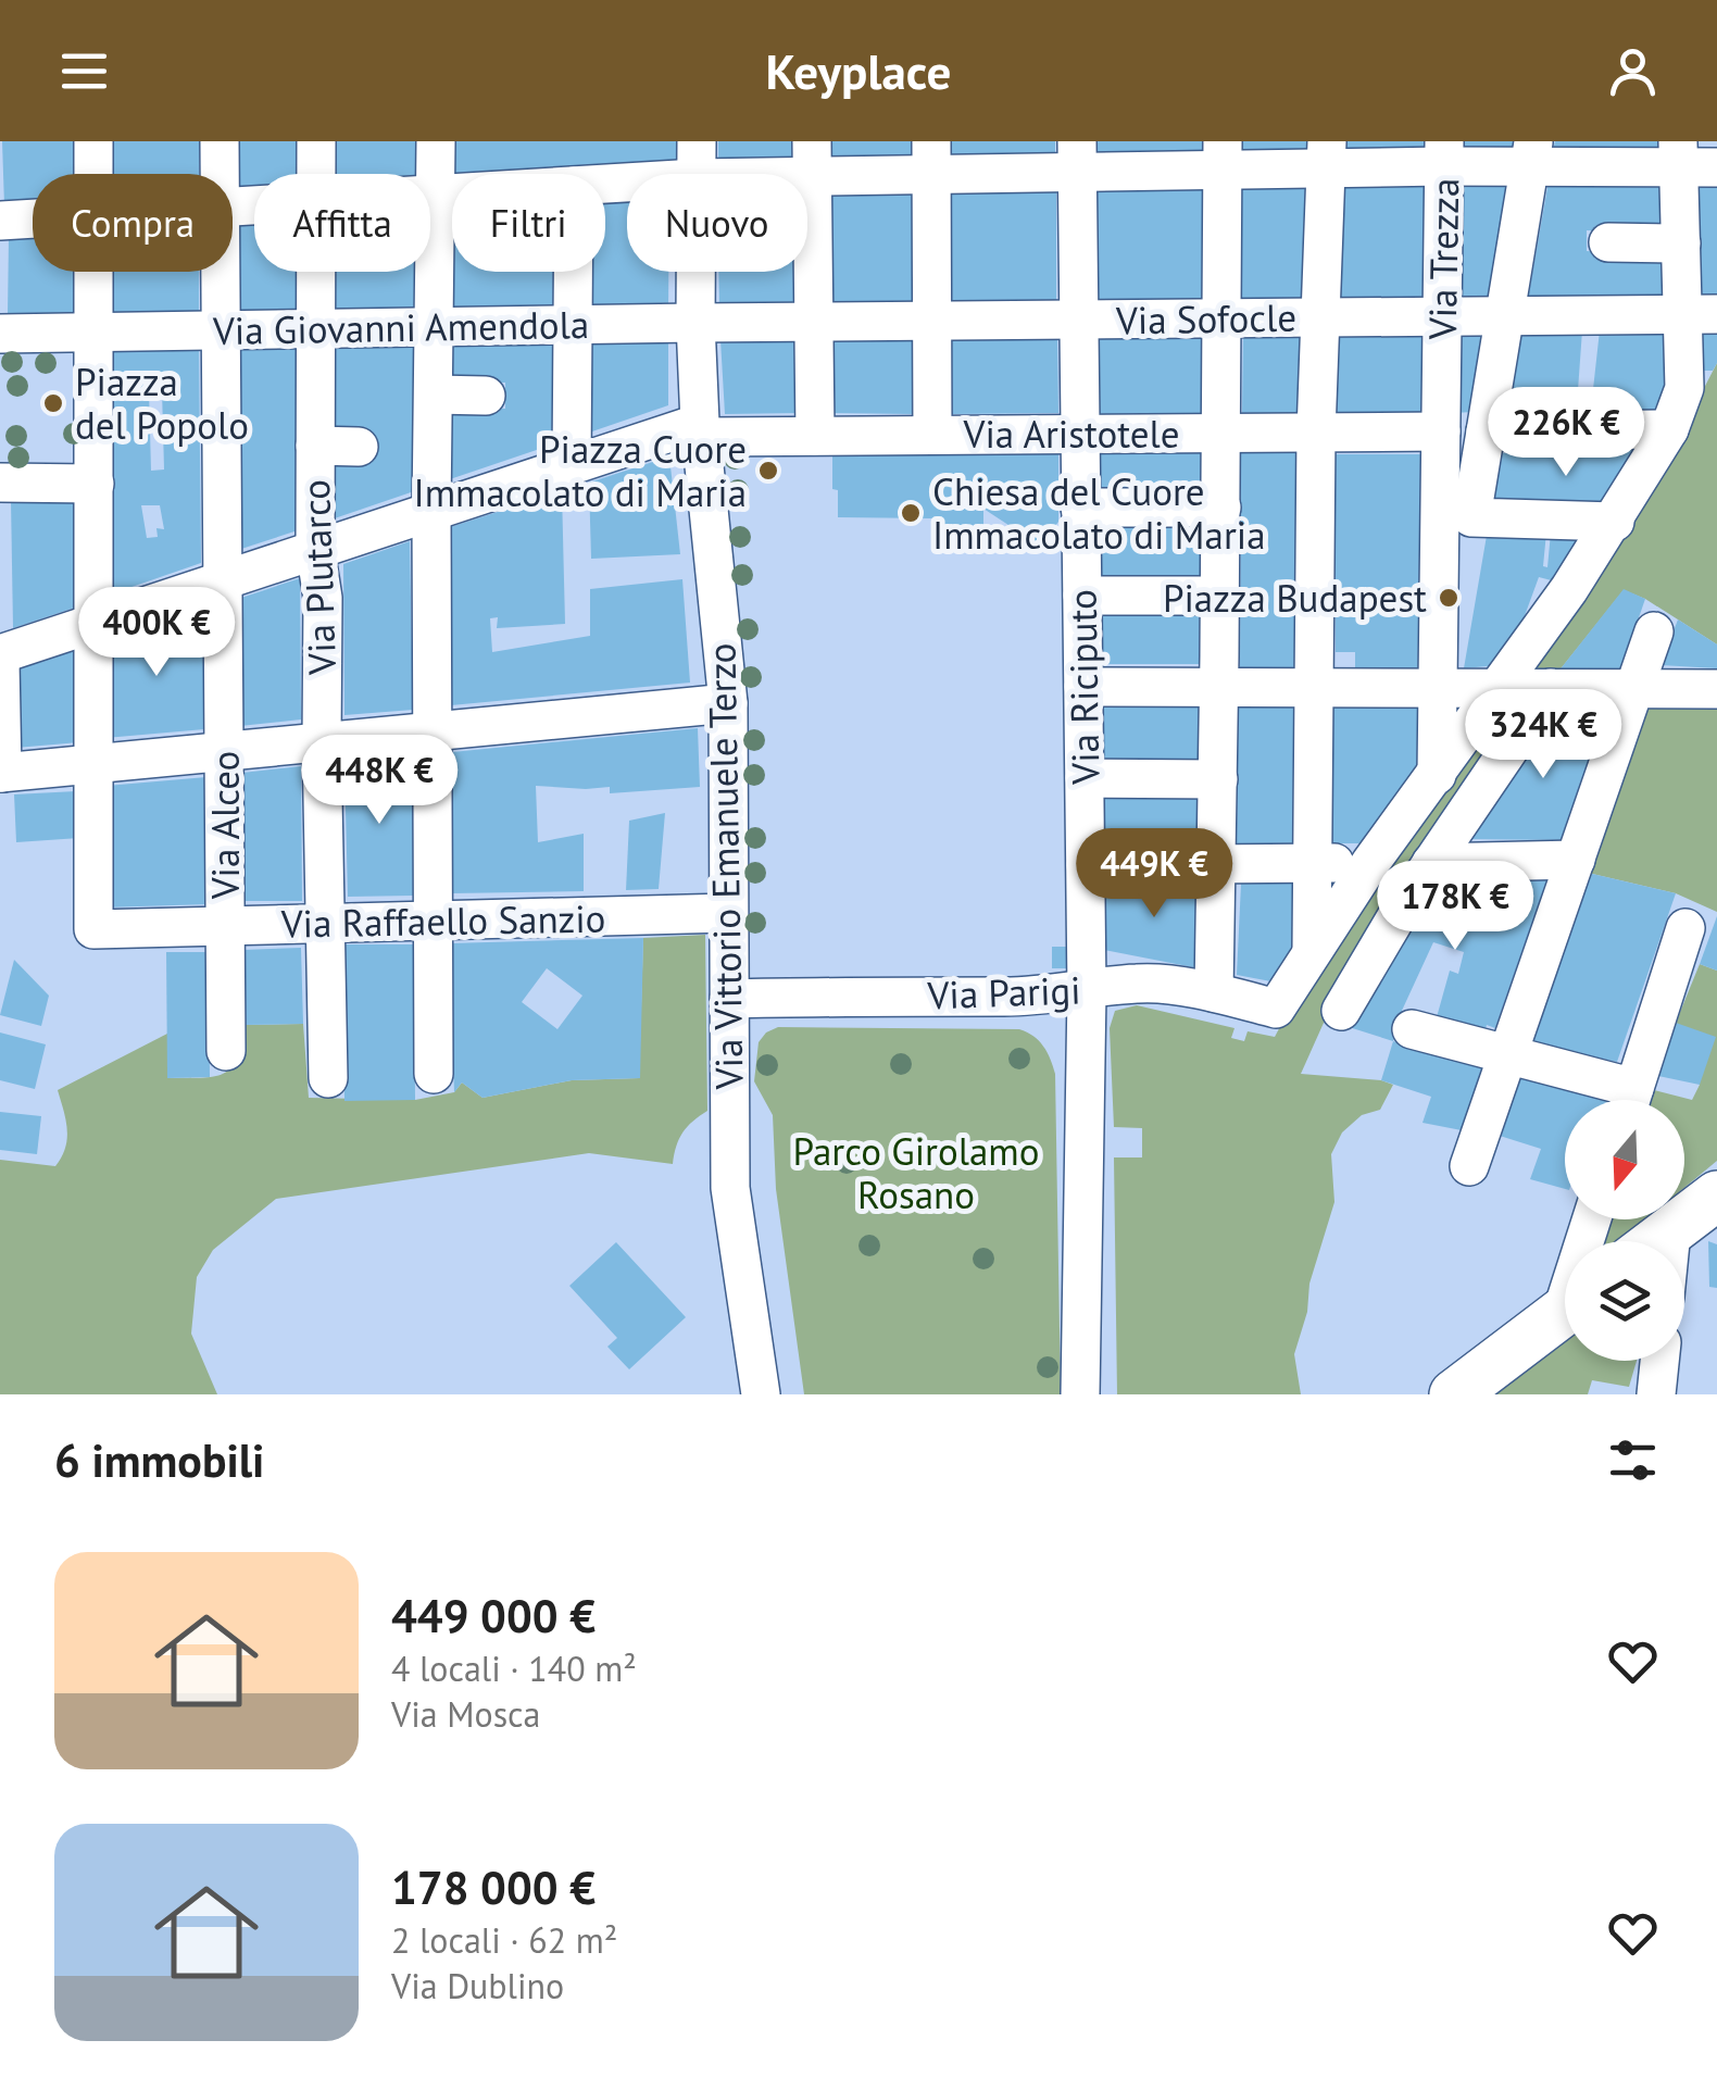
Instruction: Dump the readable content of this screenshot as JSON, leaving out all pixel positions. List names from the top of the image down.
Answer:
{
  "streets": {
    "street": [
      "Via Trezza",
      "Via Sofocle",
      "Via Giovanni Amendola",
      "Via Aristotele",
      "Via Plutarco",
      "Via Riciputo",
      "Via Alceo",
      "Via Vittorio Emanuele Terzo",
      "Via Raffaello Sanzio",
      "Via Parigi"
    ]
  },
  "crossings": [
    ["Via Trezza", "Via Sofocle"],
    ["Via Trezza", "Via Aristotele"],
    ["Via Sofocle", "Via Giovanni Amendola"],
    ["Via Sofocle", "Via Riciputo"],
    ["Via Sofocle", "Via Vittorio Emanuele Terzo"],
    ["Via Giovanni Amendola", "Via Plutarco"],
    ["Via Giovanni Amendola", "Via Alceo"],
    ["Via Giovanni Amendola", "Via Vittorio Emanuele Terzo"],
    ["Via Aristotele", "Via Plutarco"],
    ["Via Aristotele", "Via Riciputo"],
    ["Via Aristotele", "Via Alceo"],
    ["Via Aristotele", "Via Vittorio Emanuele Terzo"],
    ["Via Plutarco", "Via Raffaello Sanzio"],
    ["Via Riciputo", "Via Parigi"],
    ["Via Alceo", "Via Raffaello Sanzio"],
    ["Via Vittorio Emanuele Terzo", "Via Raffaello Sanzio"],
    ["Via Vittorio Emanuele Terzo", "Via Parigi"]
  ],
  "parks": ["Parco Girolamo Rosano"],
  "places": [
    "Piazza del Popolo",
    "Piazza Cuore Immacolato di Maria",
    "Chiesa del Cuore Immacolato di Maria",
    "Piazza Budapest"
  ],
  "north": "bottom",
  "page": {
    "header": "Keyplace",
    "chip": [
      "Compra",
      "Affitta",
      "Filtri",
      "Nuovo"
    ],
    "price": [
      "226K €",
      "400K €",
      "324K €",
      "448K €",
      "449K €",
      "178K €"
    ],
    "heading": "6 immobili",
    "list": [
      {
        "name": "449 000 €",
        "note": "4 locali · 140 m² · Via Mosca"
      },
      {
        "name": "178 000 €",
        "note": "2 locali · 62 m² · Via Dublino"
      }
    ]
  }
}
